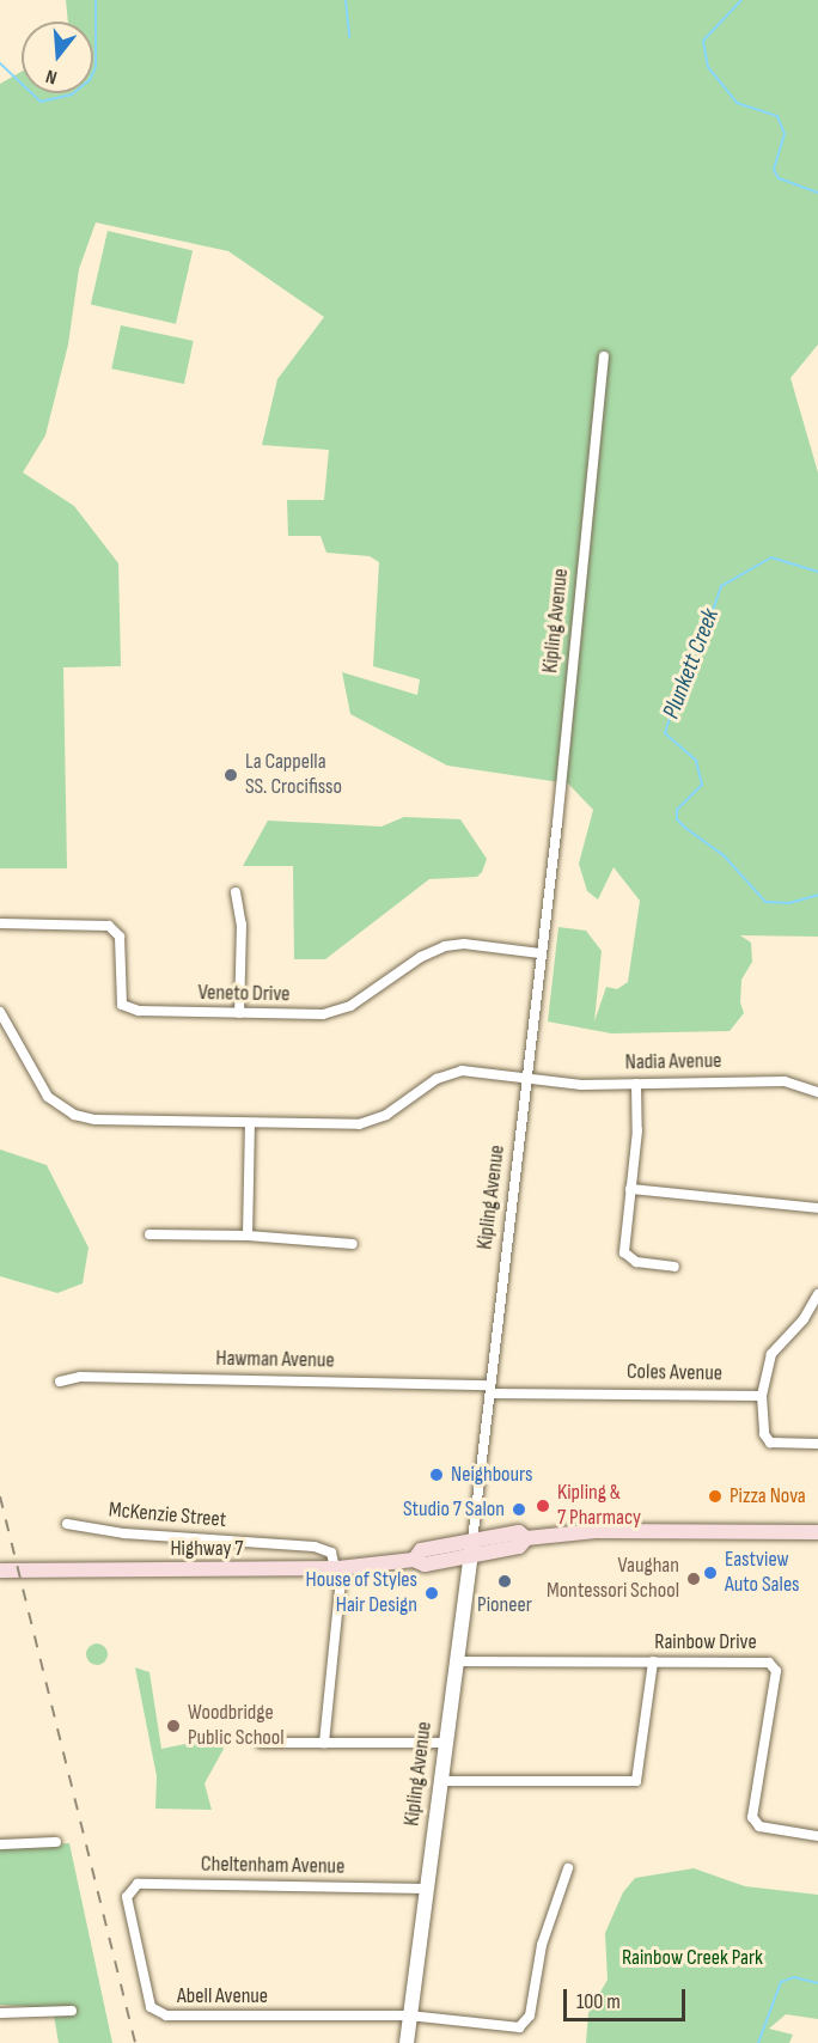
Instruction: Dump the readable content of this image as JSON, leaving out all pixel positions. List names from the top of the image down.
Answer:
{
  "streets": {
    "main road": ["Highway 7"],
    "street": [
      "Kipling Avenue",
      "Veneto Drive",
      "Nadia Avenue",
      "Hawman Avenue",
      "Coles Avenue",
      "McKenzie Street",
      "Rainbow Drive",
      "Cheltenham Avenue",
      "Abell Avenue"
    ]
  },
  "crossings": [
    ["Kipling Avenue", "Veneto Drive"],
    ["Kipling Avenue", "Nadia Avenue"],
    ["Kipling Avenue", "Hawman Avenue"],
    ["Kipling Avenue", "Coles Avenue"],
    ["Kipling Avenue", "Highway 7"],
    ["Kipling Avenue", "Rainbow Drive"],
    ["Kipling Avenue", "Cheltenham Avenue"],
    ["Kipling Avenue", "Abell Avenue"],
    ["Hawman Avenue", "Coles Avenue"],
    ["McKenzie Street", "Highway 7"],
    ["Cheltenham Avenue", "Abell Avenue"]
  ],
  "water": ["Plunkett Creek"],
  "parks": ["Rainbow Creek Park"],
  "places": [
    "La Cappella SS. Crocifisso",
    "Neighbours",
    "Pizza Nova",
    "Kipling & 7 Pharmacy",
    "Studio 7 Salon",
    "Eastview Auto Sales",
    "Vaughan Montessori School",
    "Pioneer",
    "House of Styles Hair Design",
    "Woodbridge Public School"
  ],
  "scale_bar": "100 m",
  "north": "bottom"
}
